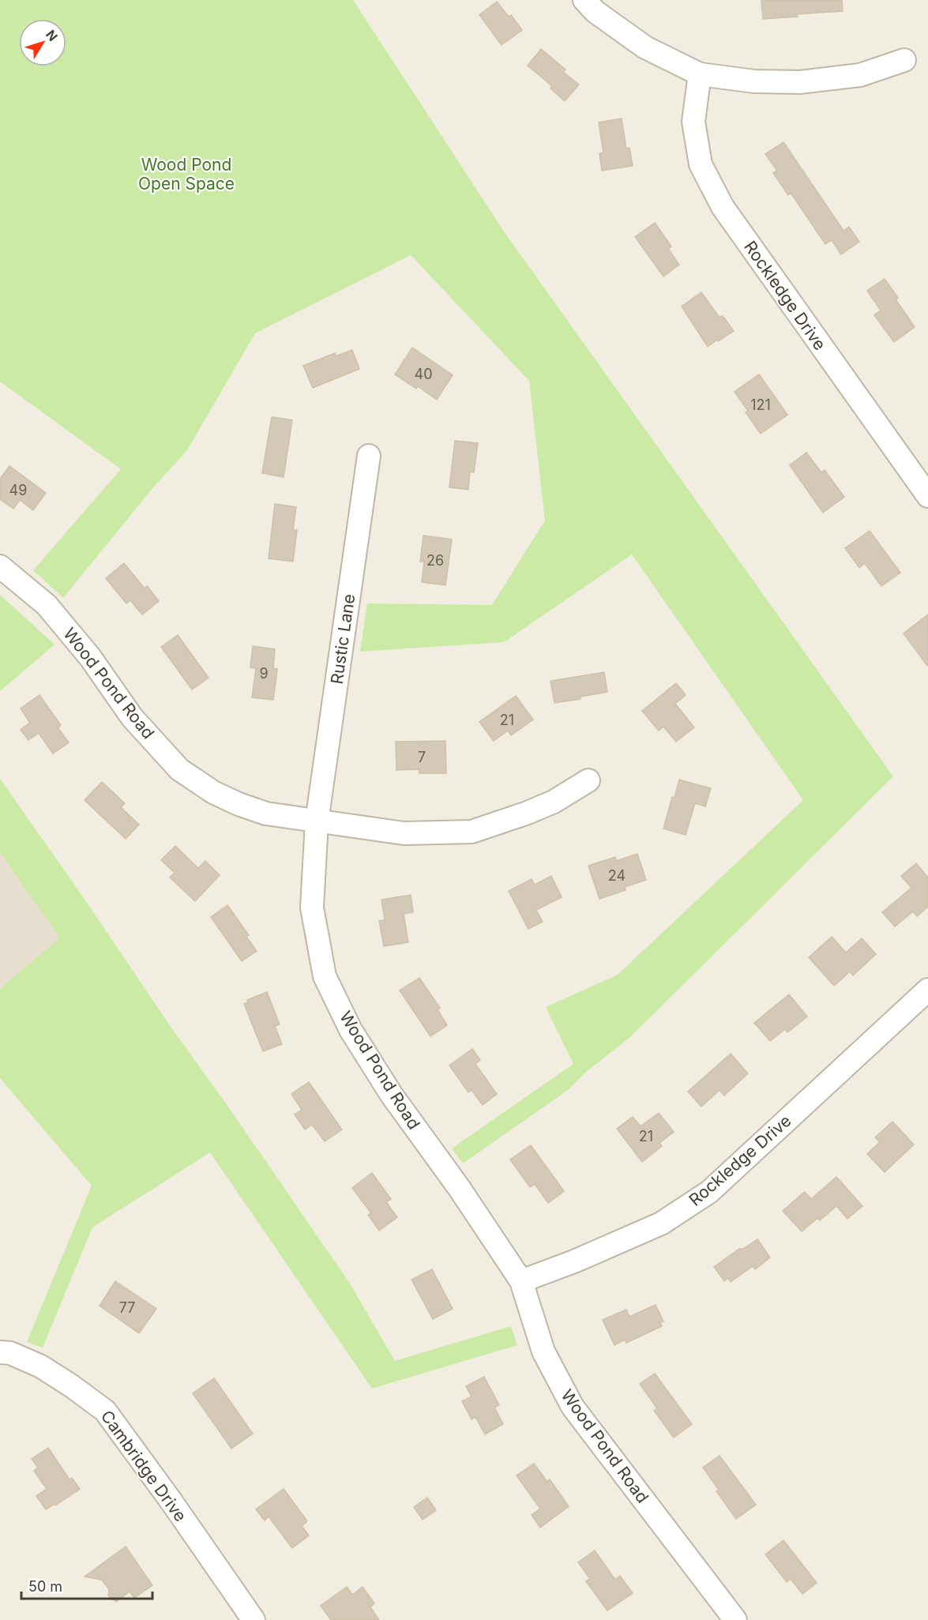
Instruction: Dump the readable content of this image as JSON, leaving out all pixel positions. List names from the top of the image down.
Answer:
{
  "streets": {
    "street": [
      "Rockledge Drive",
      "Rustic Lane",
      "Wood Pond Road",
      "Cambridge Drive"
    ]
  },
  "crossings": [
    ["Rockledge Drive", "Wood Pond Road"],
    ["Rustic Lane", "Wood Pond Road"]
  ],
  "parks": ["Wood Pond Open Space"],
  "house_numbers": [
    "40",
    "121",
    "49",
    "26",
    "9",
    "21",
    "7",
    "24",
    "21",
    "77"
  ],
  "scale_bar": "50 m",
  "north": "top right"
}
